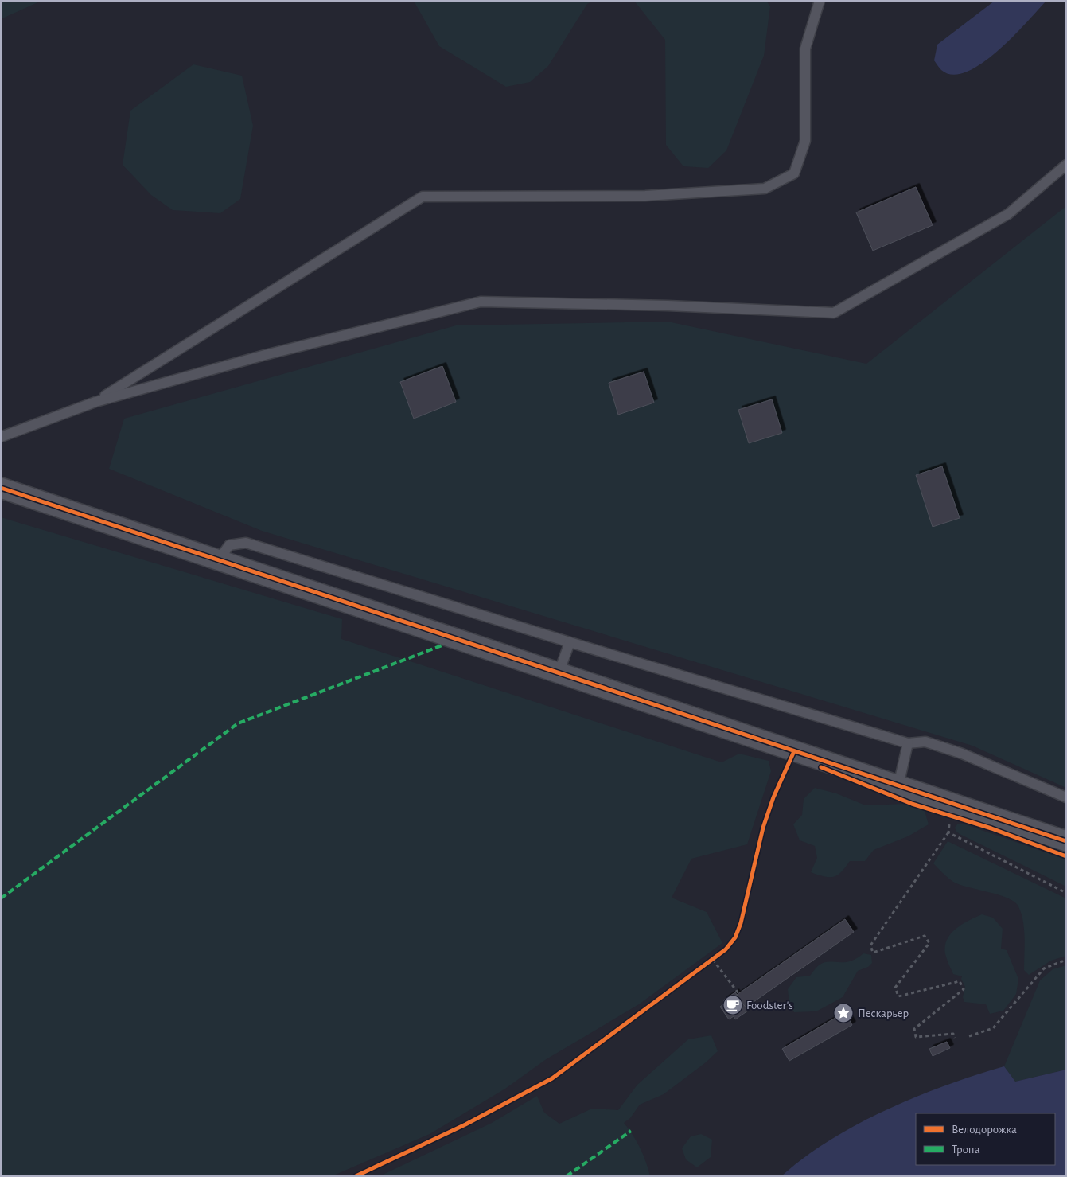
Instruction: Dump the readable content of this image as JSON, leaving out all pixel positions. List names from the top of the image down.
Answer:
{
  "places": {
    "cafe": ["Foodster's"],
    "place": ["Пескарьер"]
  },
  "legend": ["Велодорожка", "Тропа"]
}
